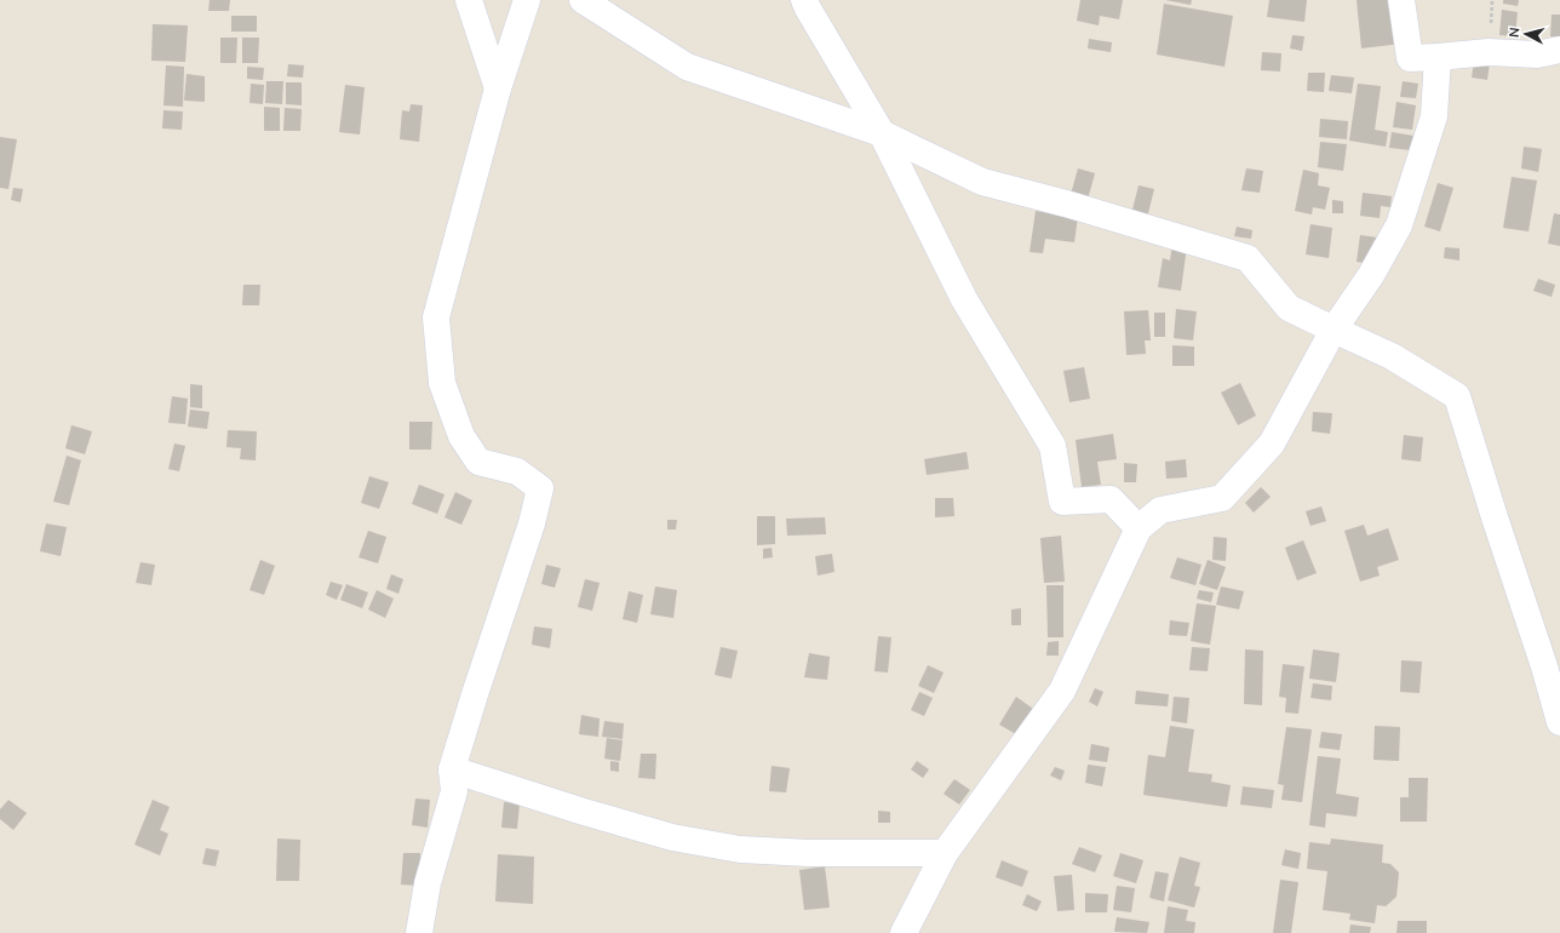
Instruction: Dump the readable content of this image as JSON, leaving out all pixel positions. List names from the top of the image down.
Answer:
{
  "north": "left"
}
